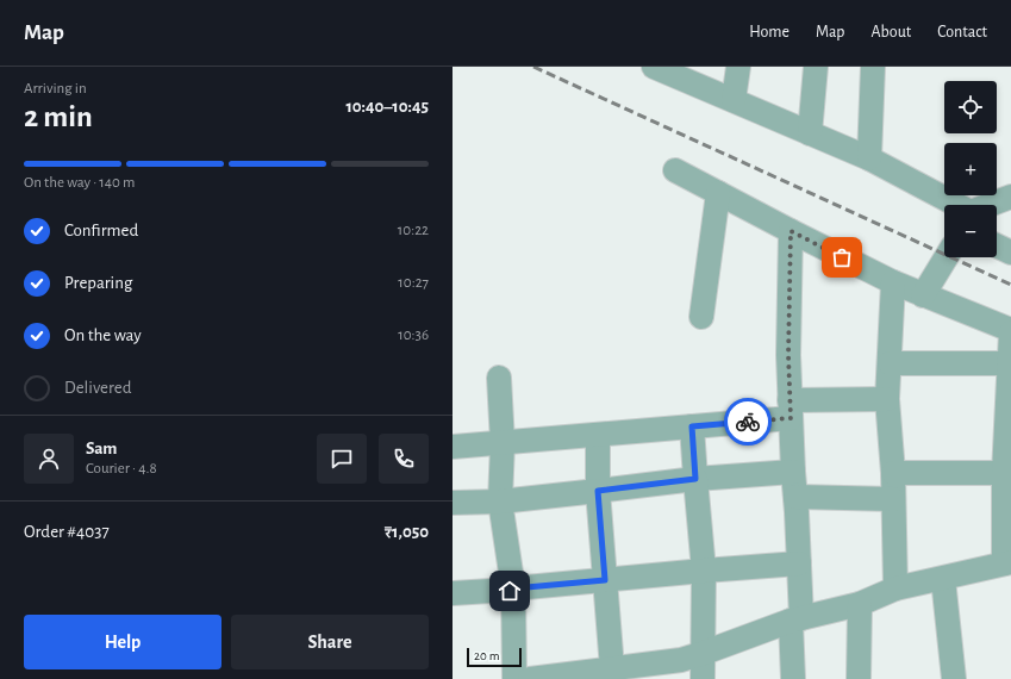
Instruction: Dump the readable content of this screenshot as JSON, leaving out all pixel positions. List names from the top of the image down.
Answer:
{
  "scale_bar": "20 m",
  "page": {
    "header": "Map",
    "nav": [
      "Home",
      "Map",
      "About",
      "Contact"
    ],
    "heading": ["2 min", "Arriving in", "10:40–10:45"],
    "panel": [
      "Sam",
      "Courier · 4.8",
      "Order #4037",
      "₹1,050"
    ],
    "map_buttons": ["+", "−"],
    "bar": "On the way · 140 m",
    "list": [
      ["Confirmed", "10:22"],
      ["Preparing", "10:27"],
      ["On the way", "10:36"],
      "Delivered"
    ],
    "buttons": ["Help", "Share"],
    "scale": "20 m"
  }
}
